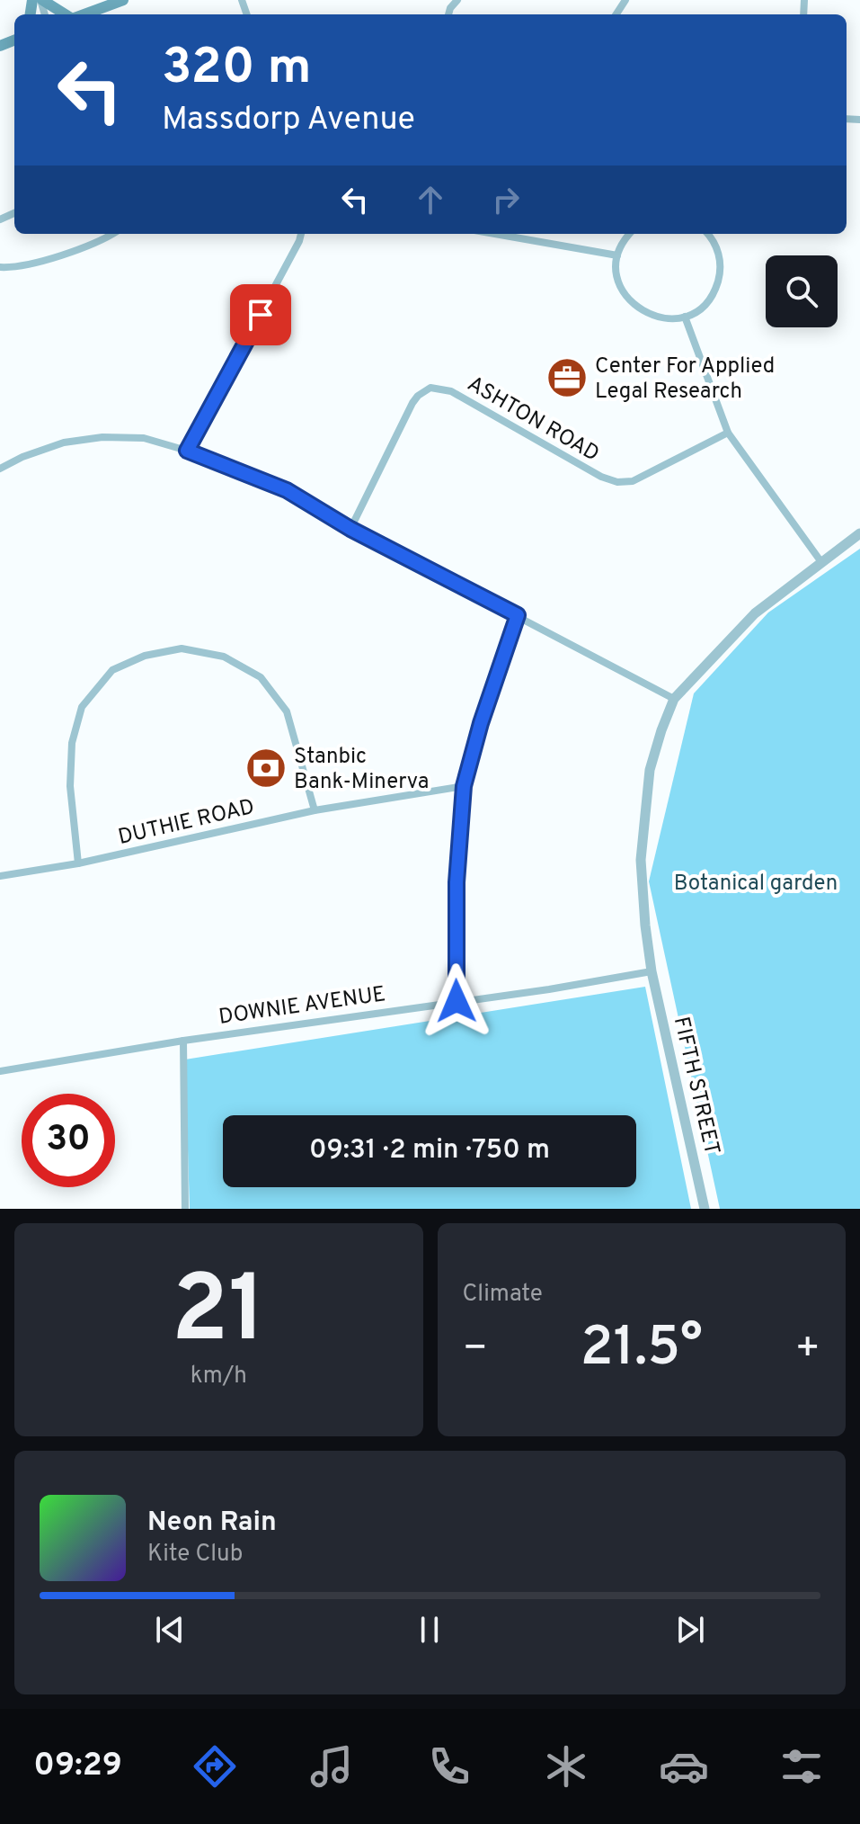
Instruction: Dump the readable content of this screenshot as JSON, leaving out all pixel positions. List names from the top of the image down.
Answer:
{
  "streets": {
    "street": [
      "ASHTON ROAD",
      "DUTHIE ROAD",
      "DOWNIE AVENUE",
      "FIFTH STREET"
    ]
  },
  "crossings": [
    ["DOWNIE AVENUE", "FIFTH STREET"]
  ],
  "parks": ["Botanical garden"],
  "places": {
    "office": ["Center For Applied Legal Research"],
    "bank": ["Stanbic Bank-Minerva"]
  },
  "page": {
    "turn": ["320 m", "Massdorp Avenue"],
    "limit": "30",
    "trip": "09:31 · 2 min · 750 m",
    "tile": [
      ["21", "km/h"],
      "Climate"
    ],
    "heat": ["−", "21.5°", "+"],
    "song": ["Neon Rain", "Kite Club"],
    "tabs": "09:29"
  }
}
